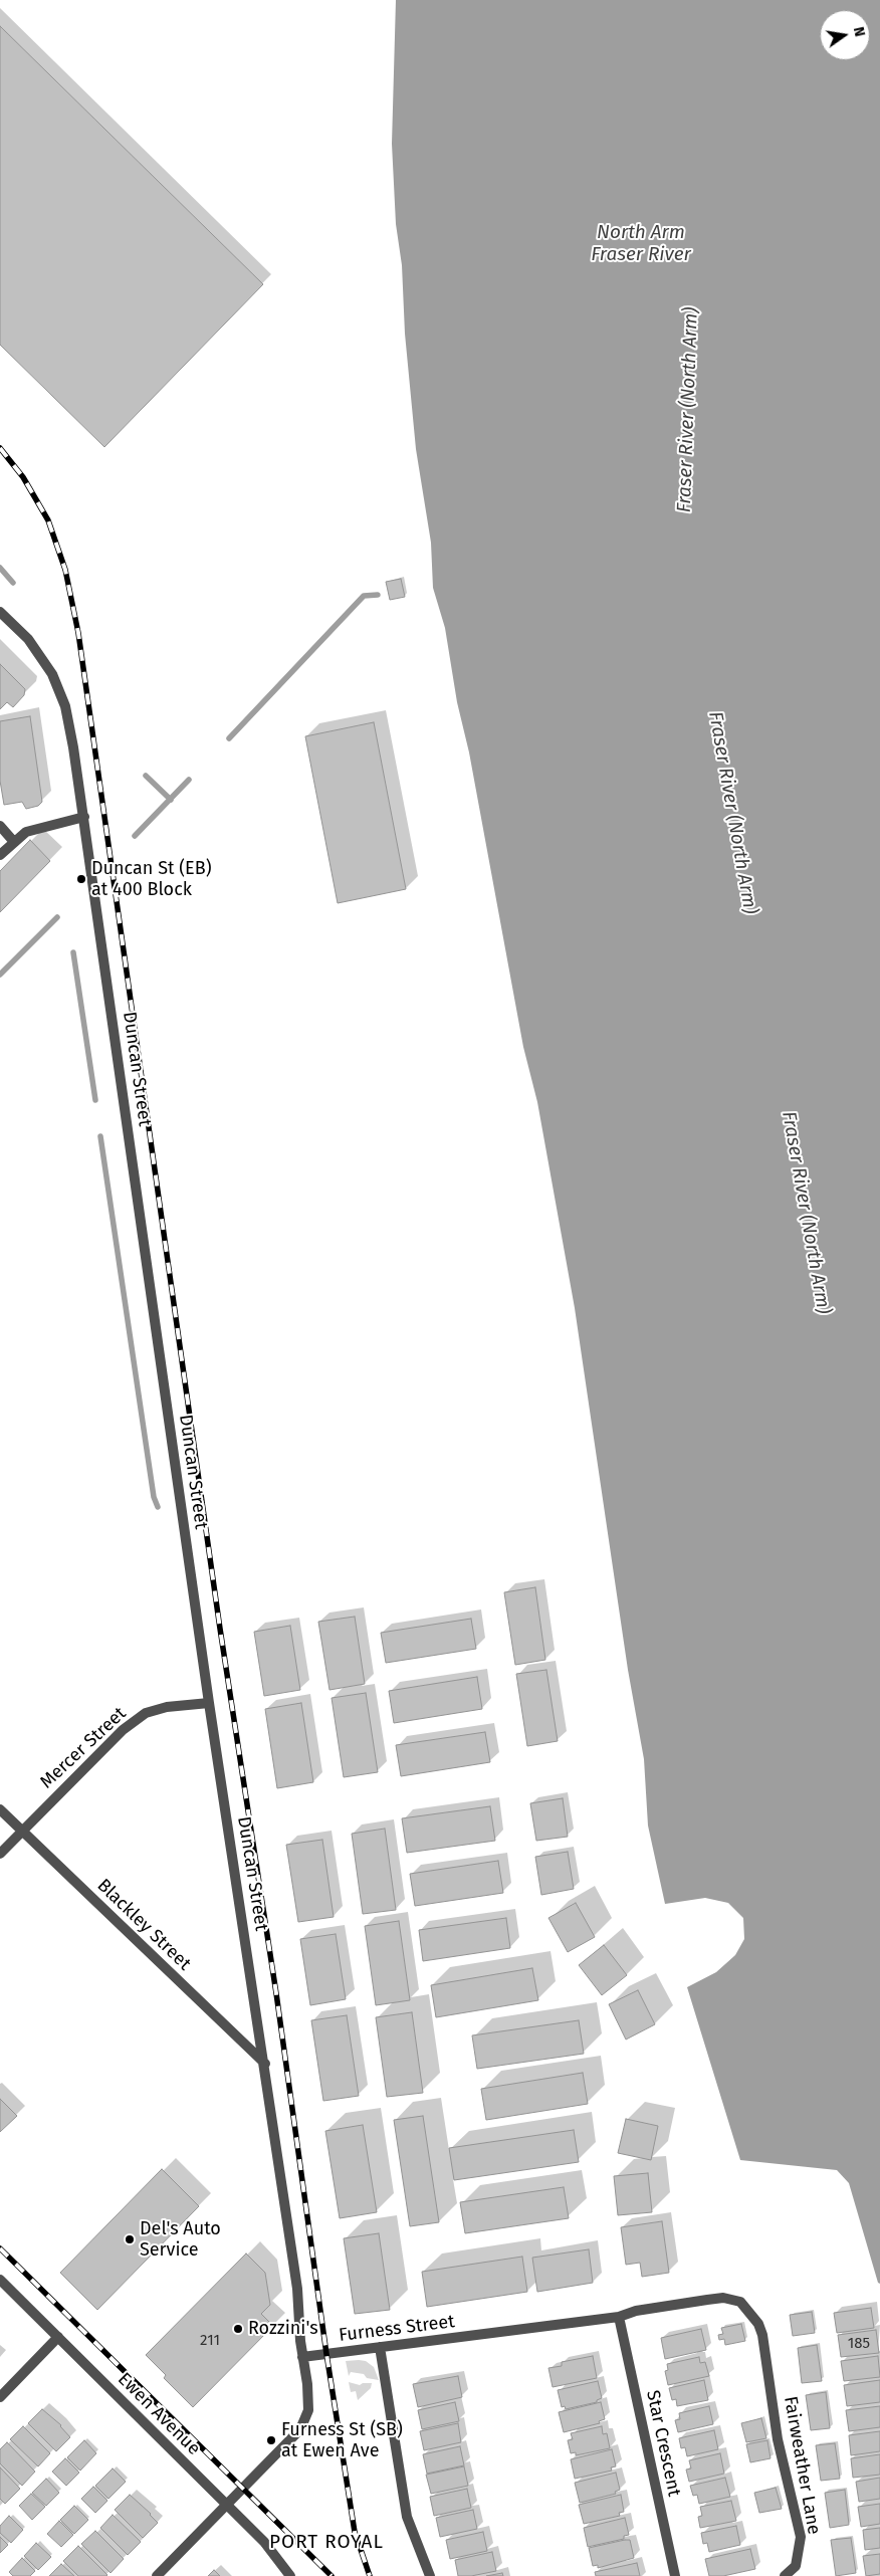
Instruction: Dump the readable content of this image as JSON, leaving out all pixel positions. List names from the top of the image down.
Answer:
{
  "streets": {
    "street": [
      "Duncan Street",
      "Mercer Street",
      "Blackley Street",
      "Furness Street",
      "Ewen Avenue",
      "Star Crescent",
      "Fairweather Lane"
    ]
  },
  "crossings": [
    ["Duncan Street", "Mercer Street"],
    ["Duncan Street", "Blackley Street"],
    ["Duncan Street", "Furness Street"],
    ["Mercer Street", "Blackley Street"],
    ["Furness Street", "Star Crescent"],
    ["Furness Street", "Fairweather Lane"]
  ],
  "districts": ["PORT ROYAL"],
  "water": ["North Arm Fraser River", "Fraser River (North Arm)"],
  "places": [
    "Duncan St (EB) at 400 Block",
    "Del's Auto Service",
    "Rozzini's",
    "Furness St (SB) at Ewen Ave"
  ],
  "house_numbers": ["211", "185"],
  "north": "right"
}
